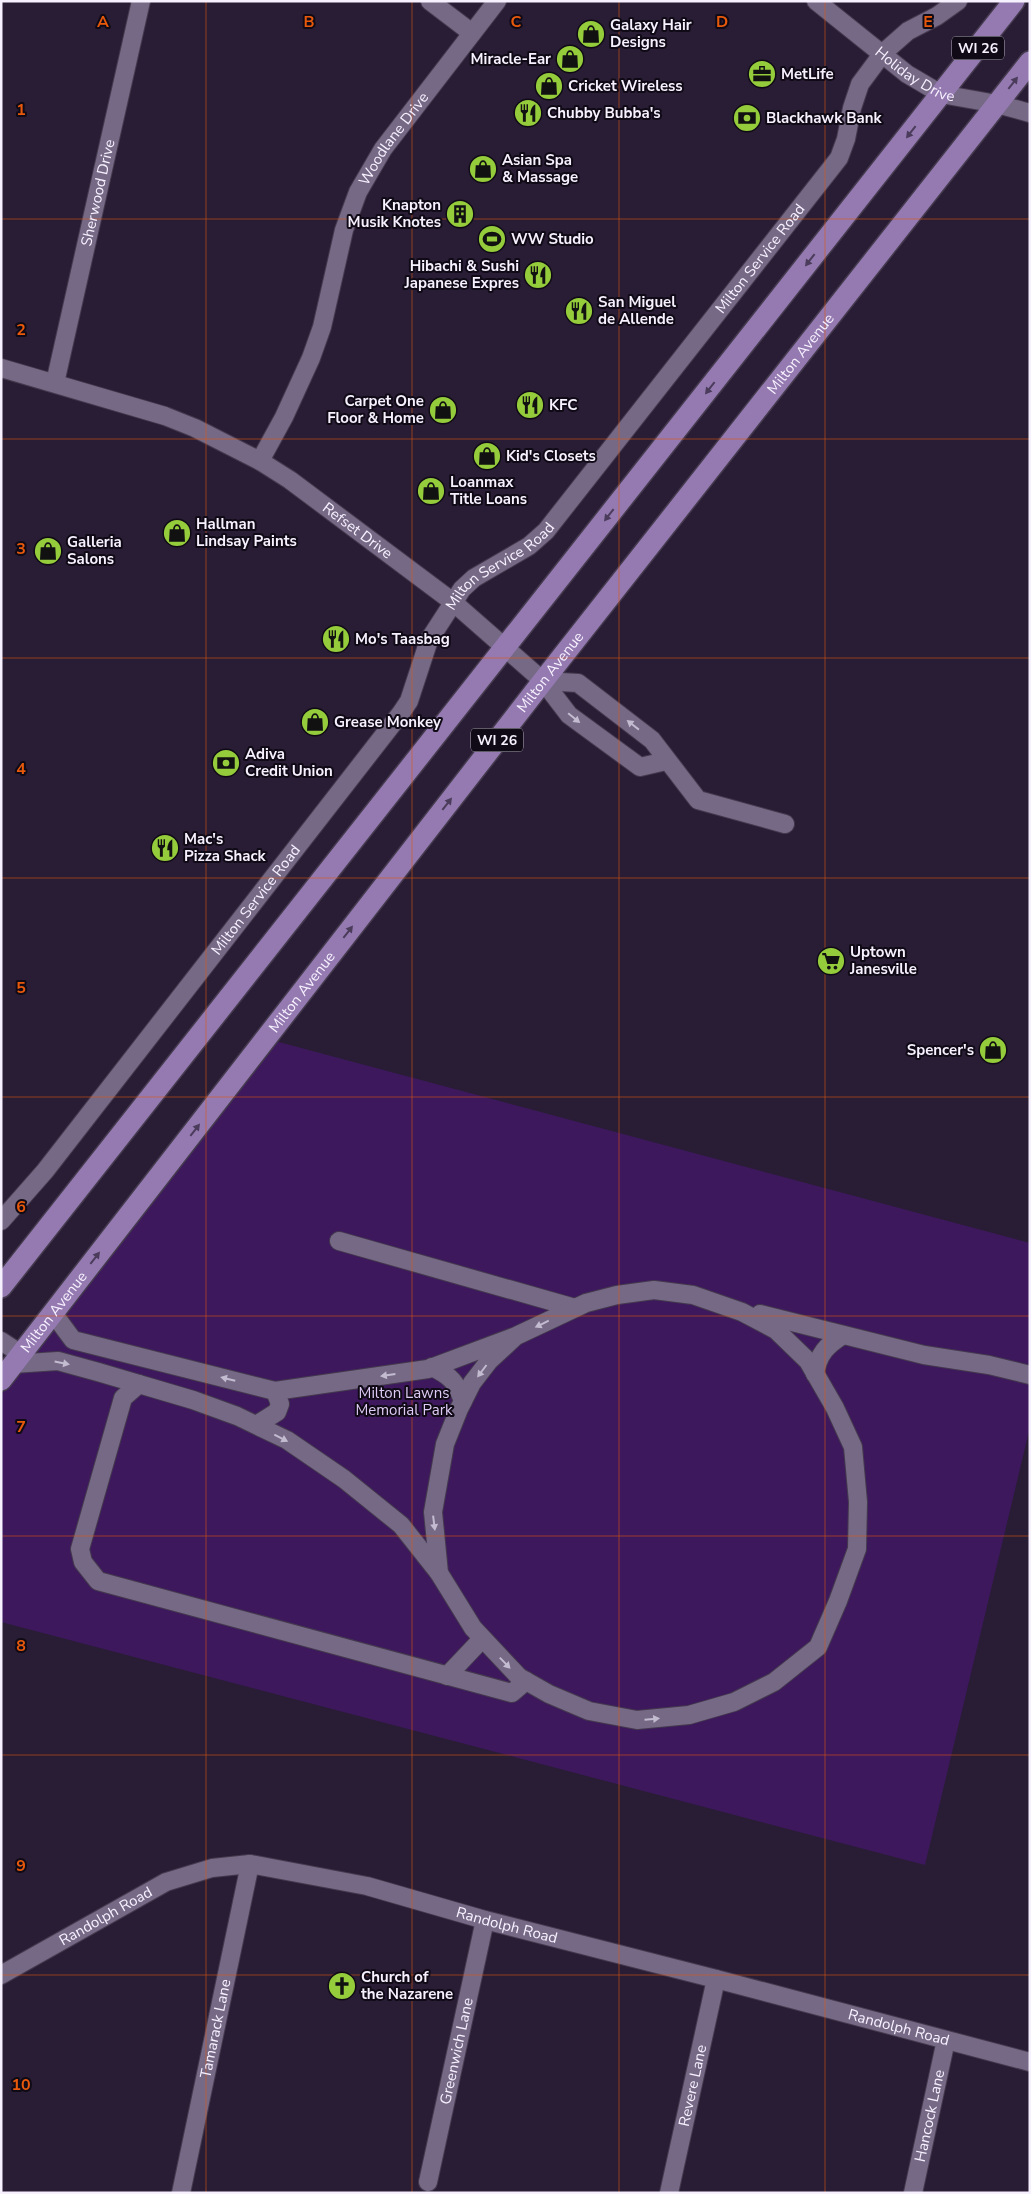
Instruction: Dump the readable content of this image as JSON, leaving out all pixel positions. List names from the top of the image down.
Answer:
{
  "streets": {
    "main road": ["WI 26", "Milton Avenue"],
    "street": [
      "Holiday Drive",
      "Woodlane Drive",
      "Sherwood Drive",
      "Milton Service Road",
      "Refset Drive",
      "Randolph Road",
      "Tamarack Lane",
      "Greenwich Lane",
      "Revere Lane",
      "Hancock Lane"
    ]
  },
  "crossings": [
    ["WI 26", "Holiday Drive"],
    ["WI 26", "Refset Drive"],
    ["Holiday Drive", "Milton Service Road"],
    ["Holiday Drive", "Milton Avenue"],
    ["Woodlane Drive", "Refset Drive"],
    ["Sherwood Drive", "Refset Drive"],
    ["Milton Service Road", "Refset Drive"],
    ["Milton Avenue", "Refset Drive"],
    ["Randolph Road", "Tamarack Lane"],
    ["Randolph Road", "Greenwich Lane"],
    ["Randolph Road", "Revere Lane"],
    ["Randolph Road", "Hancock Lane"]
  ],
  "parks": ["Milton Lawns Memorial Park"],
  "places": {
    "shop": [
      "Galaxy Hair Designs",
      "Miracle-Ear",
      "Cricket Wireless",
      "Asian Spa & Massage",
      "Carpet One Floor & Home",
      "Kid's Closets",
      "Loanmax Title Loans",
      "Hallman Lindsay Paints",
      "Galleria Salons",
      "Grease Monkey",
      "Spencer's"
    ],
    "office": ["MetLife"],
    "restaurant": [
      "Chubby Bubba's",
      "Hibachi & Sushi Japanese Expres",
      "San Miguel de Allende",
      "KFC",
      "Mo's Taasbag",
      "Mac's Pizza Shack"
    ],
    "bank": ["Blackhawk Bank", "Adiva Credit Union"],
    "building": ["Knapton Musik Knotes"],
    "sports": ["WW Studio"],
    "supermarket": ["Uptown Janesville"],
    "church": ["Church of the Nazarene"]
  },
  "grid": {
    "columns": [
      "A",
      "B",
      "C",
      "D",
      "E"
    ],
    "rows": [
      "1",
      "2",
      "3",
      "4",
      "5",
      "6",
      "7",
      "8",
      "9",
      "10"
    ]
  }
}
